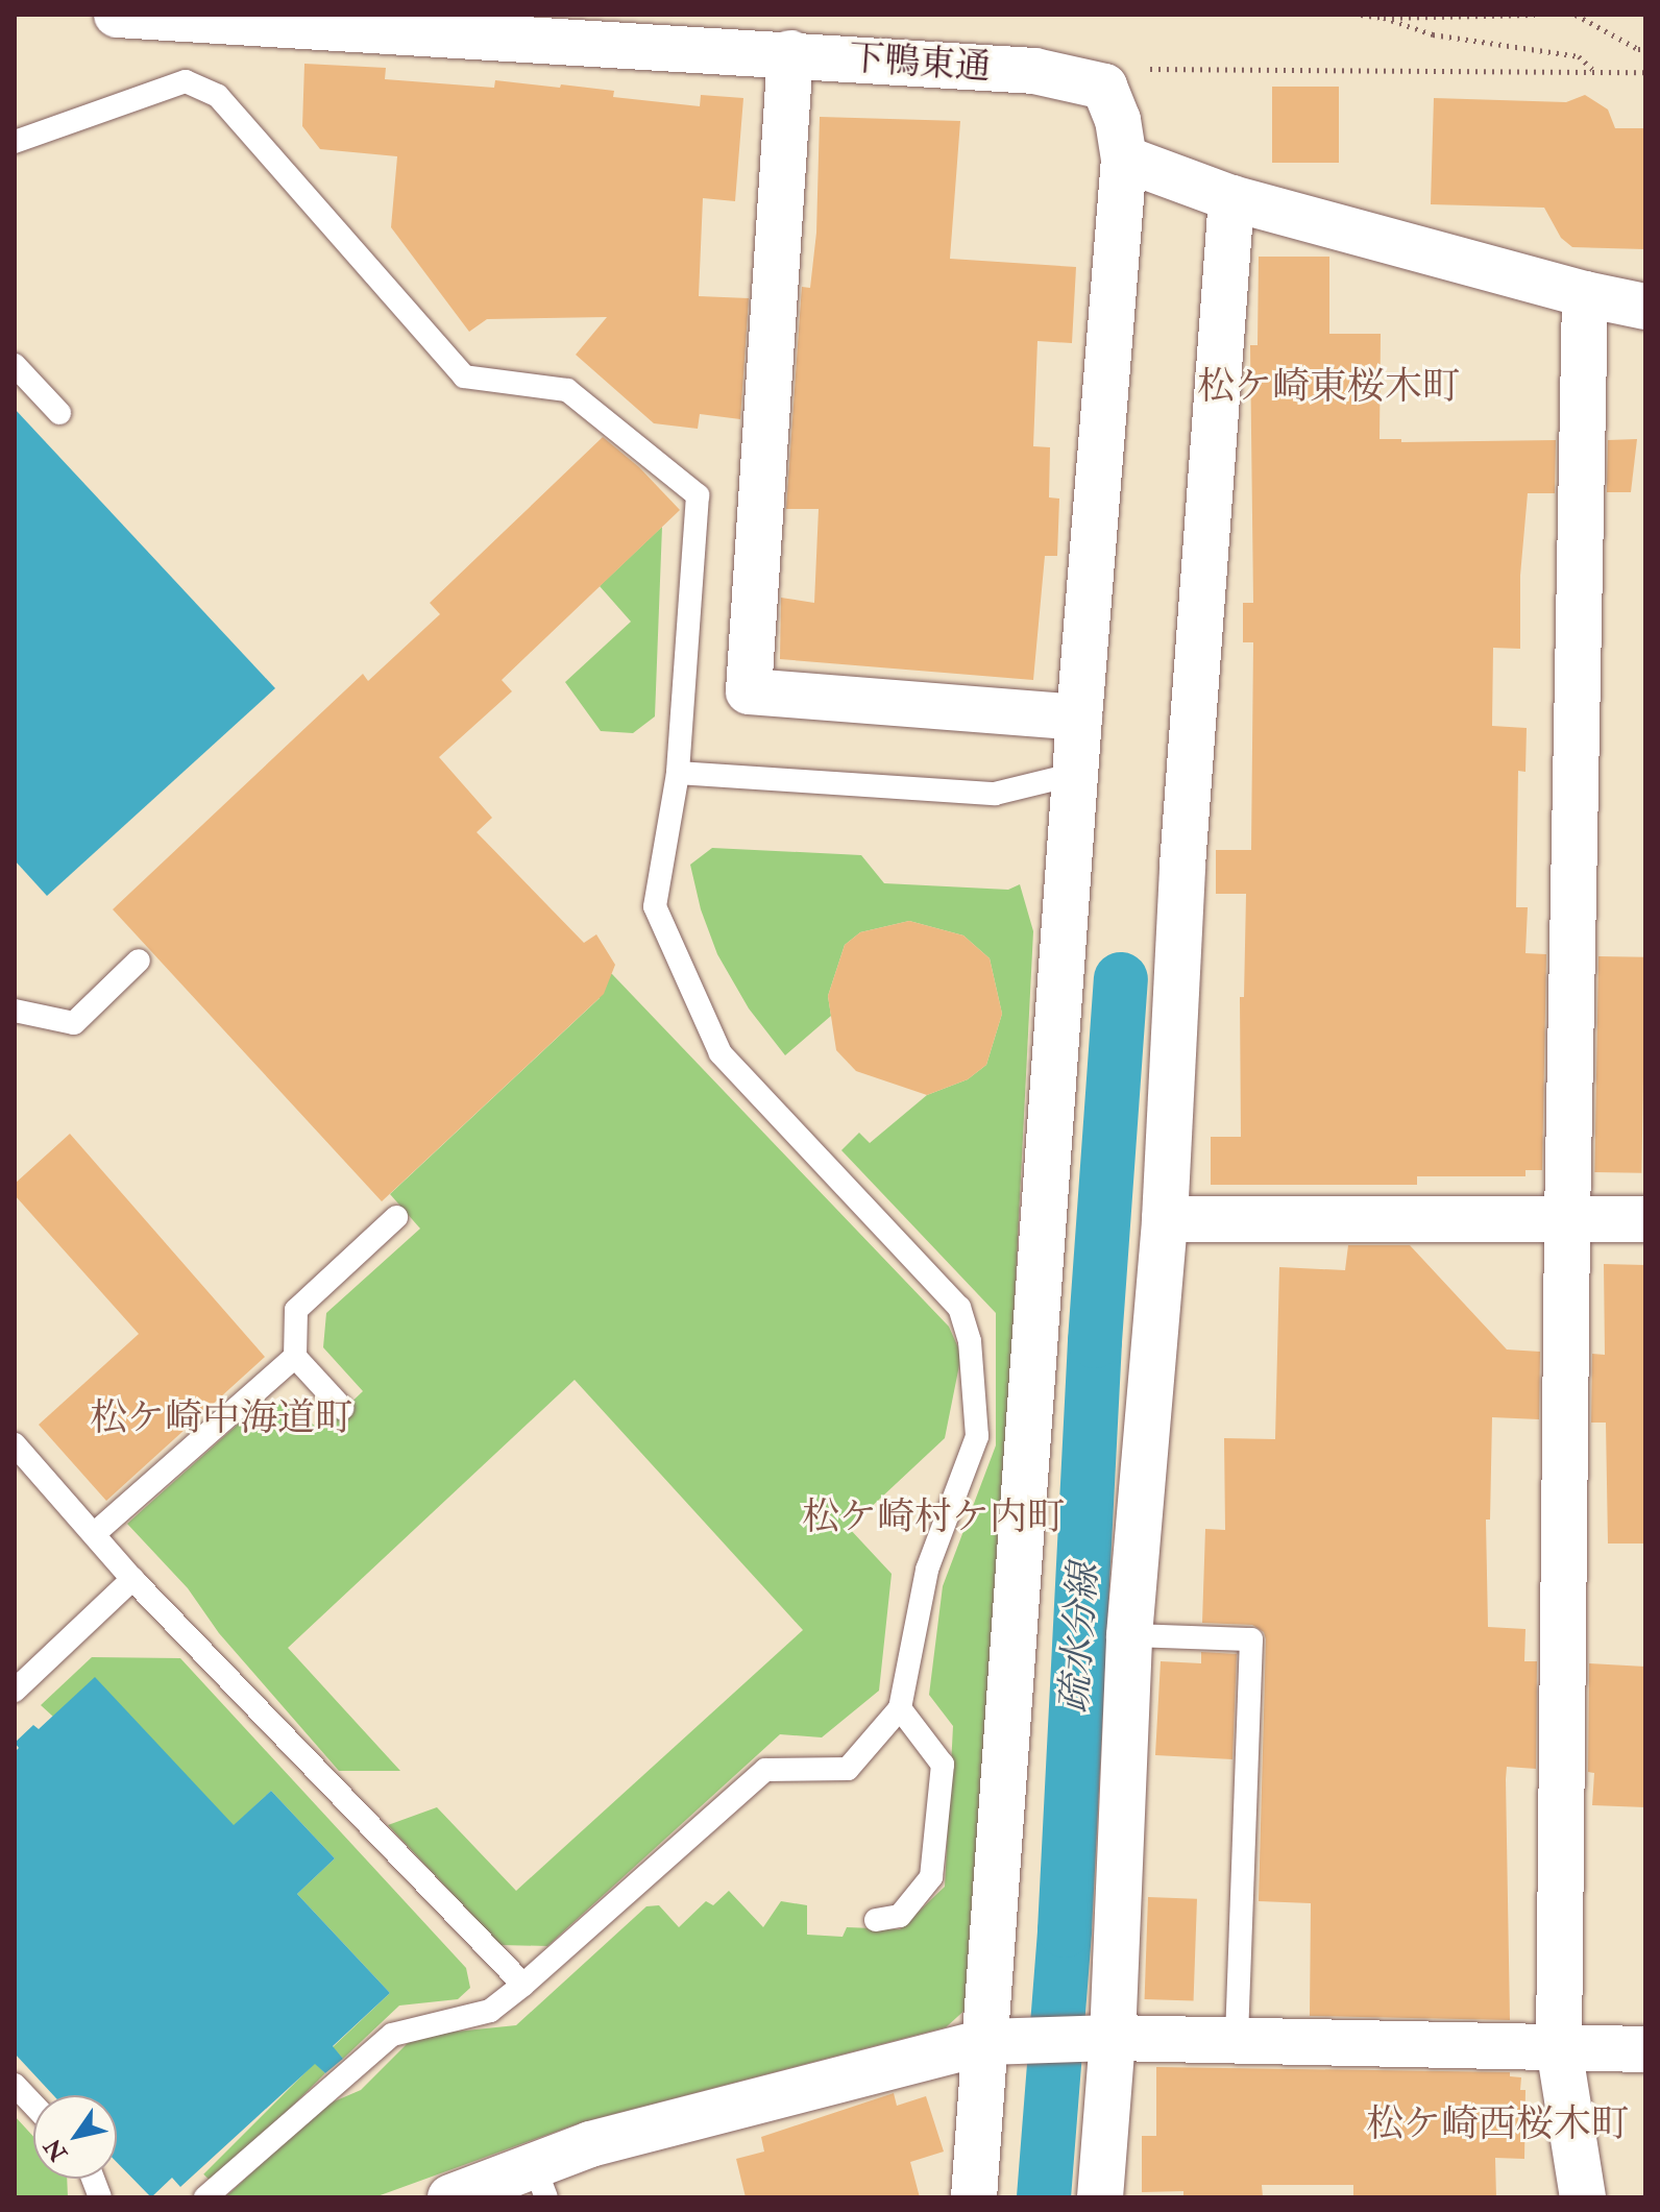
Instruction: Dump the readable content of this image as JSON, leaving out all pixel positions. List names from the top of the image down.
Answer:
{
  "streets": {
    "street": ["下鴨東通"]
  },
  "districts": [
    "松ケ崎東桜木町",
    "松ケ崎中海道町",
    "松ケ崎村ケ内町",
    "松ケ崎西桜木町"
  ],
  "water": ["疏水分線"],
  "north": "bottom left"
}
